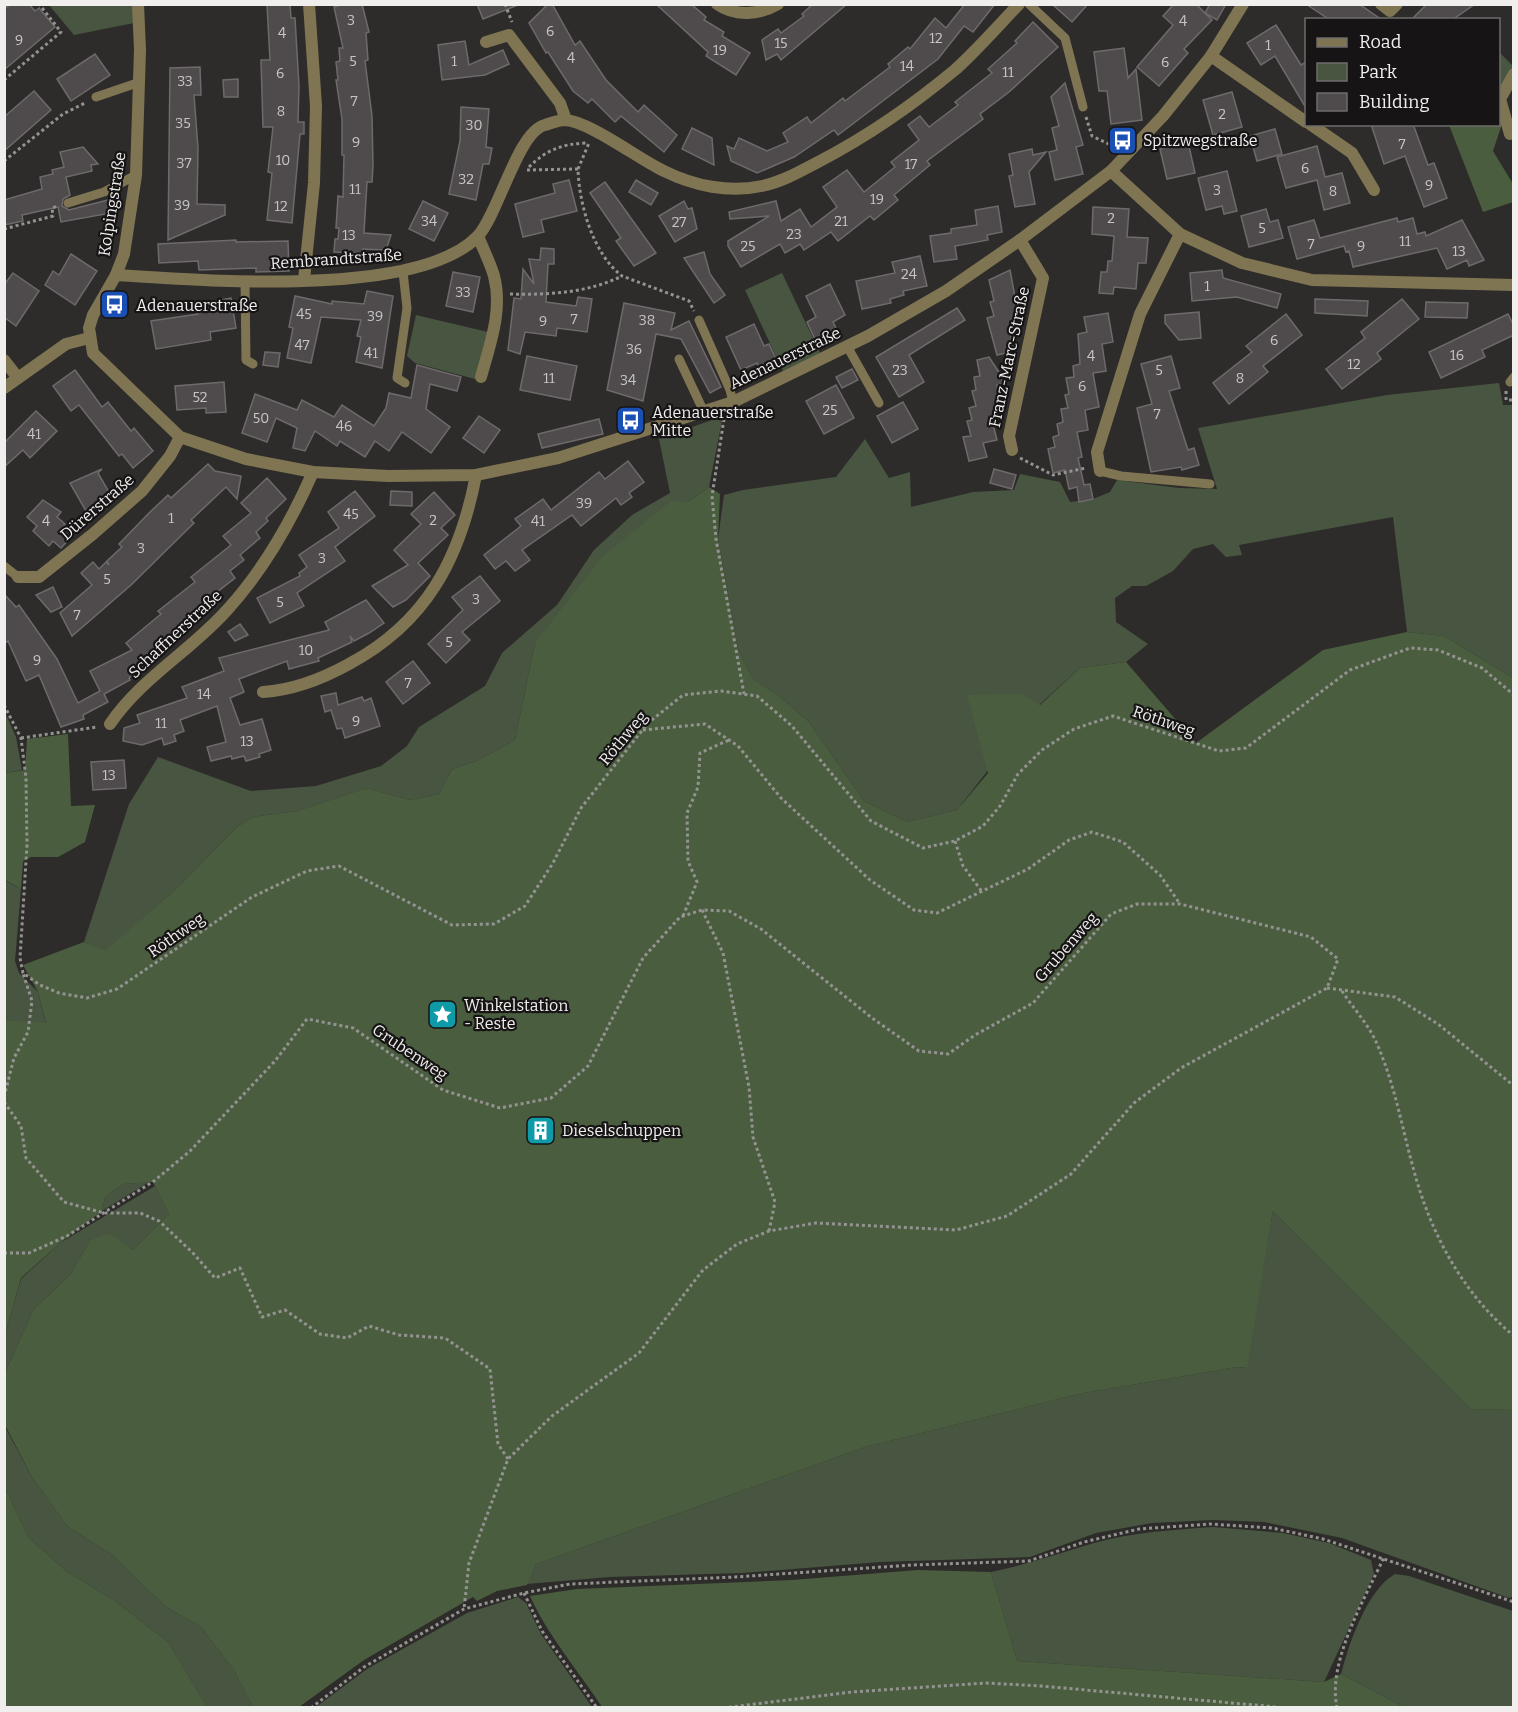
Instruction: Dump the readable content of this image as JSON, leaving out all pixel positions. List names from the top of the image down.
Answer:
{
  "streets": {
    "street": [
      "Kolpingstraße",
      "Rembrandtstraße",
      "Franz-Marc-Straße",
      "Adenauerstraße",
      "Dürerstraße",
      "Schaffnerstraße"
    ],
    "path": ["Röthweg", "Grubenweg"]
  },
  "crossings": [
    ["Kolpingstraße", "Rembrandtstraße"],
    ["Kolpingstraße", "Adenauerstraße"],
    ["Franz-Marc-Straße", "Adenauerstraße"],
    ["Adenauerstraße", "Dürerstraße"],
    ["Adenauerstraße", "Schaffnerstraße"]
  ],
  "places": {
    "bus stop": ["Spitzwegstraße", "Adenauerstraße", "Adenauerstraße Mitte"],
    "place": ["Winkelstation - Reste"],
    "building": ["Dieselschuppen"]
  },
  "house_numbers": [
    "3",
    "4",
    "6",
    "4",
    "12",
    "9",
    "15",
    "1",
    "19",
    "4",
    "5",
    "1",
    "6",
    "14",
    "11",
    "6",
    "33",
    "7",
    "8",
    "2",
    "35",
    "30",
    "9",
    "7",
    "10",
    "37",
    "17",
    "6",
    "32",
    "9",
    "11",
    "3",
    "8",
    "19",
    "39",
    "12",
    "2",
    "34",
    "21",
    "27",
    "5",
    "23",
    "13",
    "11",
    "7",
    "25",
    "9",
    "13",
    "24",
    "1",
    "33",
    "45",
    "39",
    "7",
    "38",
    "9",
    "6",
    "47",
    "36",
    "41",
    "16",
    "4",
    "12",
    "23",
    "5",
    "11",
    "8",
    "34",
    "6",
    "52",
    "25",
    "7",
    "50",
    "46",
    "41",
    "39",
    "45",
    "1",
    "2",
    "4",
    "41",
    "3",
    "3",
    "5",
    "3",
    "5",
    "7",
    "5",
    "10",
    "9",
    "7",
    "14",
    "9",
    "11",
    "13",
    "13"
  ],
  "legend": ["Road", "Park", "Building"]
}
